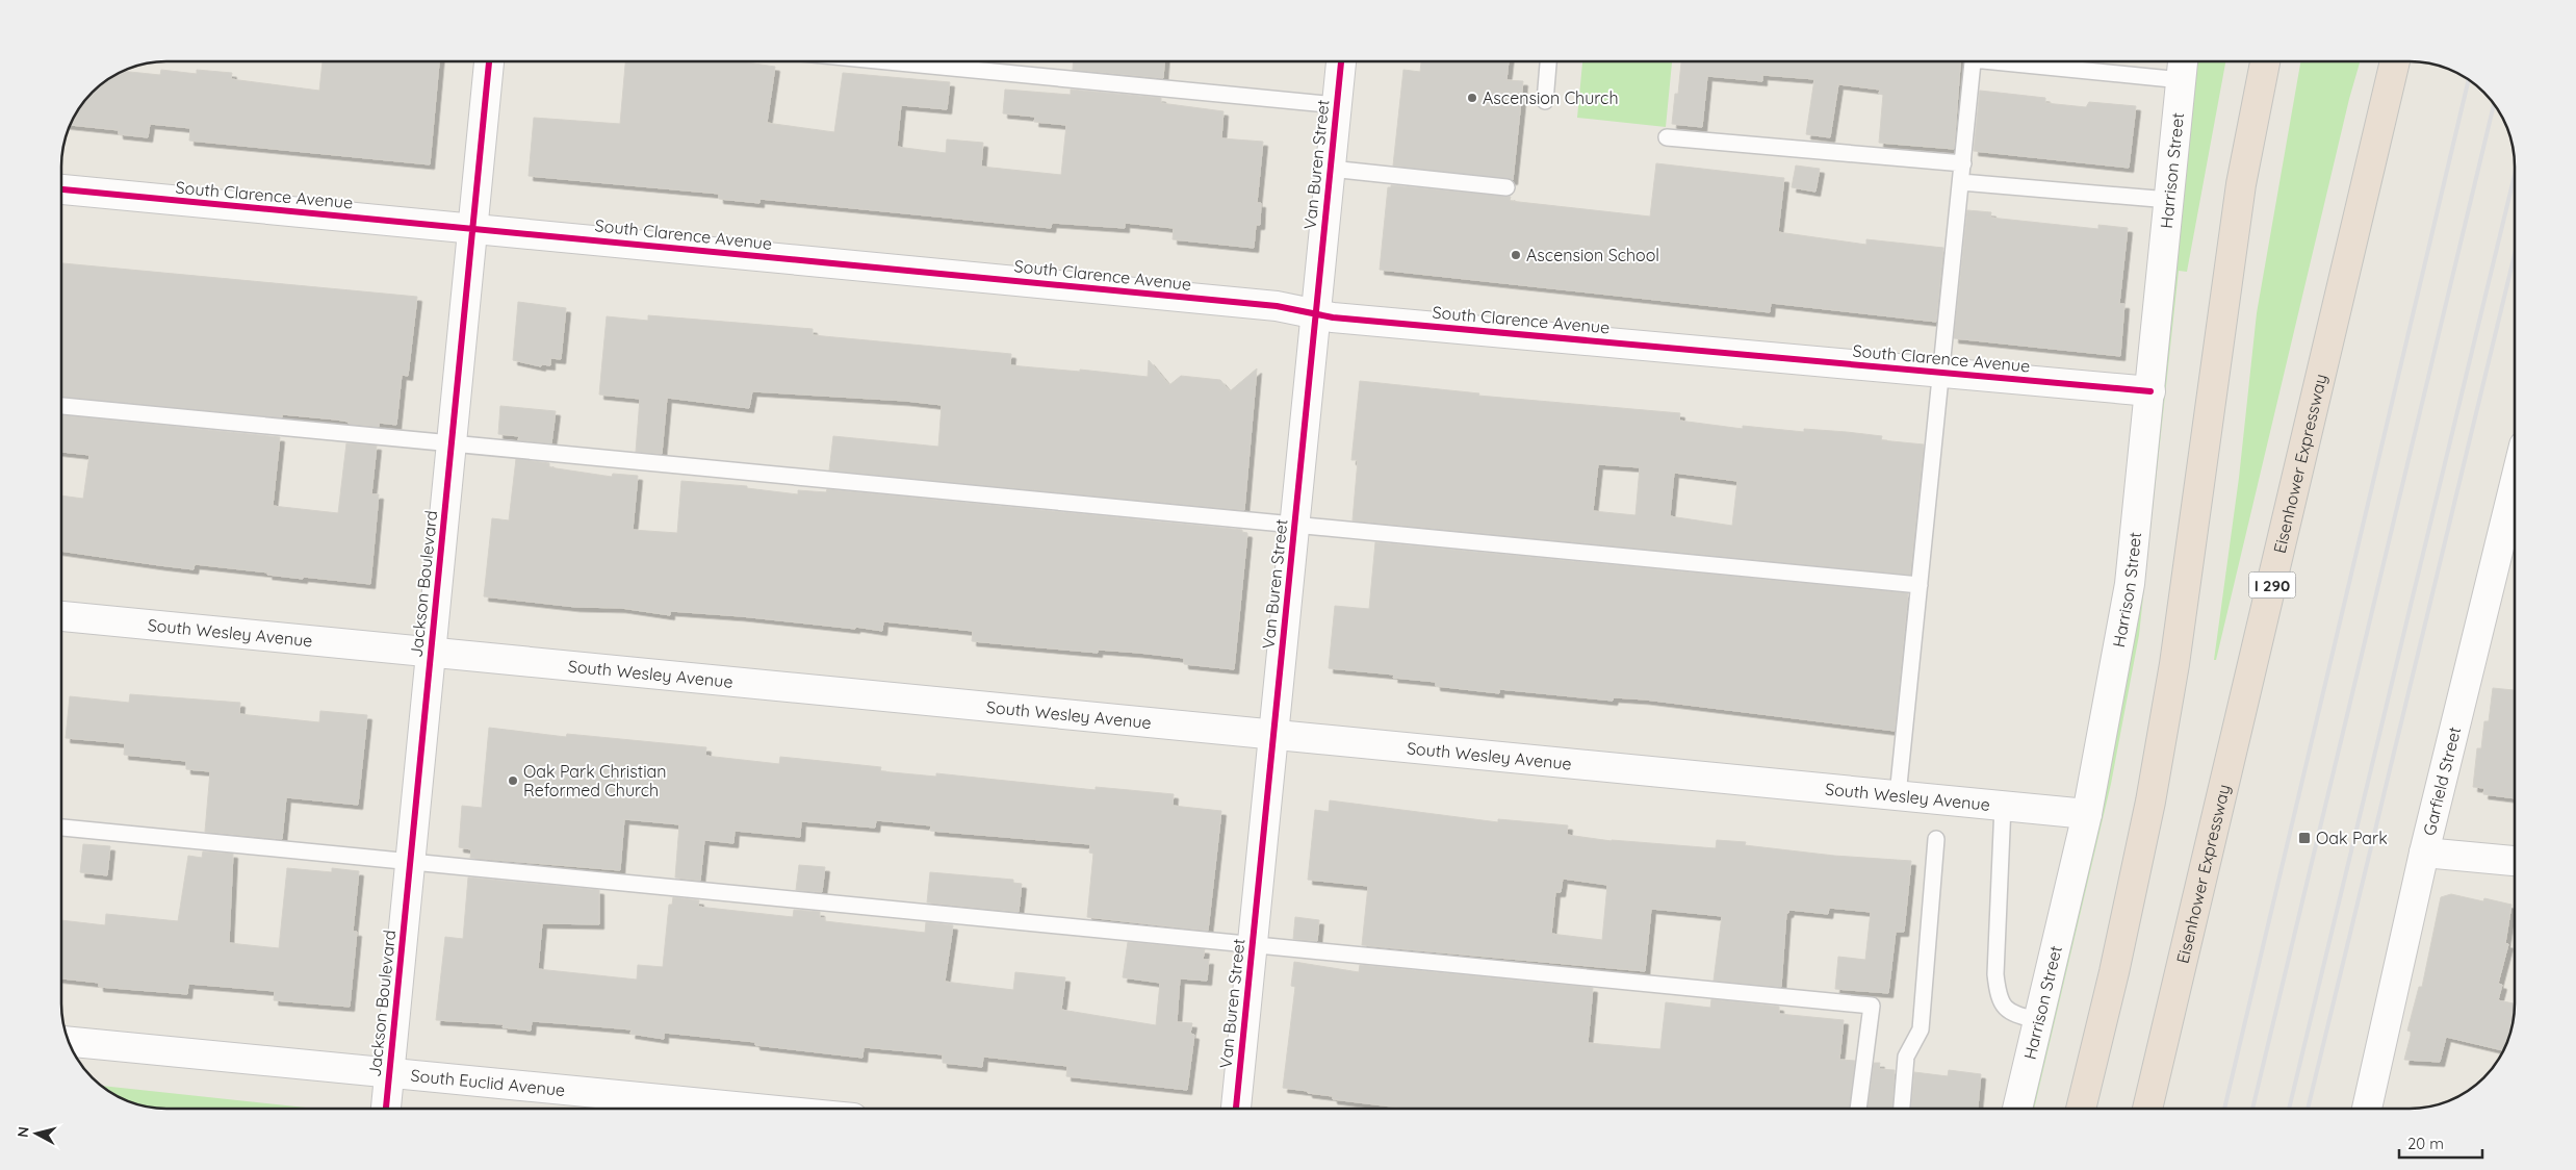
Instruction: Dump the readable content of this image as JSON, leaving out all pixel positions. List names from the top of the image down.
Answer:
{
  "streets": {
    "highway": ["Eisenhower Expressway", "I 290"],
    "street": [
      "Van Buren Street",
      "Harrison Street",
      "South Clarence Avenue",
      "Jackson Boulevard",
      "South Wesley Avenue",
      "Garfield Street",
      "South Euclid Avenue"
    ]
  },
  "crossings": [
    ["Van Buren Street", "South Clarence Avenue"],
    ["Van Buren Street", "South Wesley Avenue"],
    ["Harrison Street", "South Clarence Avenue"],
    ["Harrison Street", "South Wesley Avenue"],
    ["South Clarence Avenue", "Jackson Boulevard"],
    ["Jackson Boulevard", "South Wesley Avenue"],
    ["Jackson Boulevard", "South Euclid Avenue"]
  ],
  "places": {
    "other": ["Ascension Church", "Ascension School", "Oak Park Christian Reformed Church"],
    "transit": ["Oak Park"]
  },
  "scale_bar": "20 m",
  "north": "left"
}
